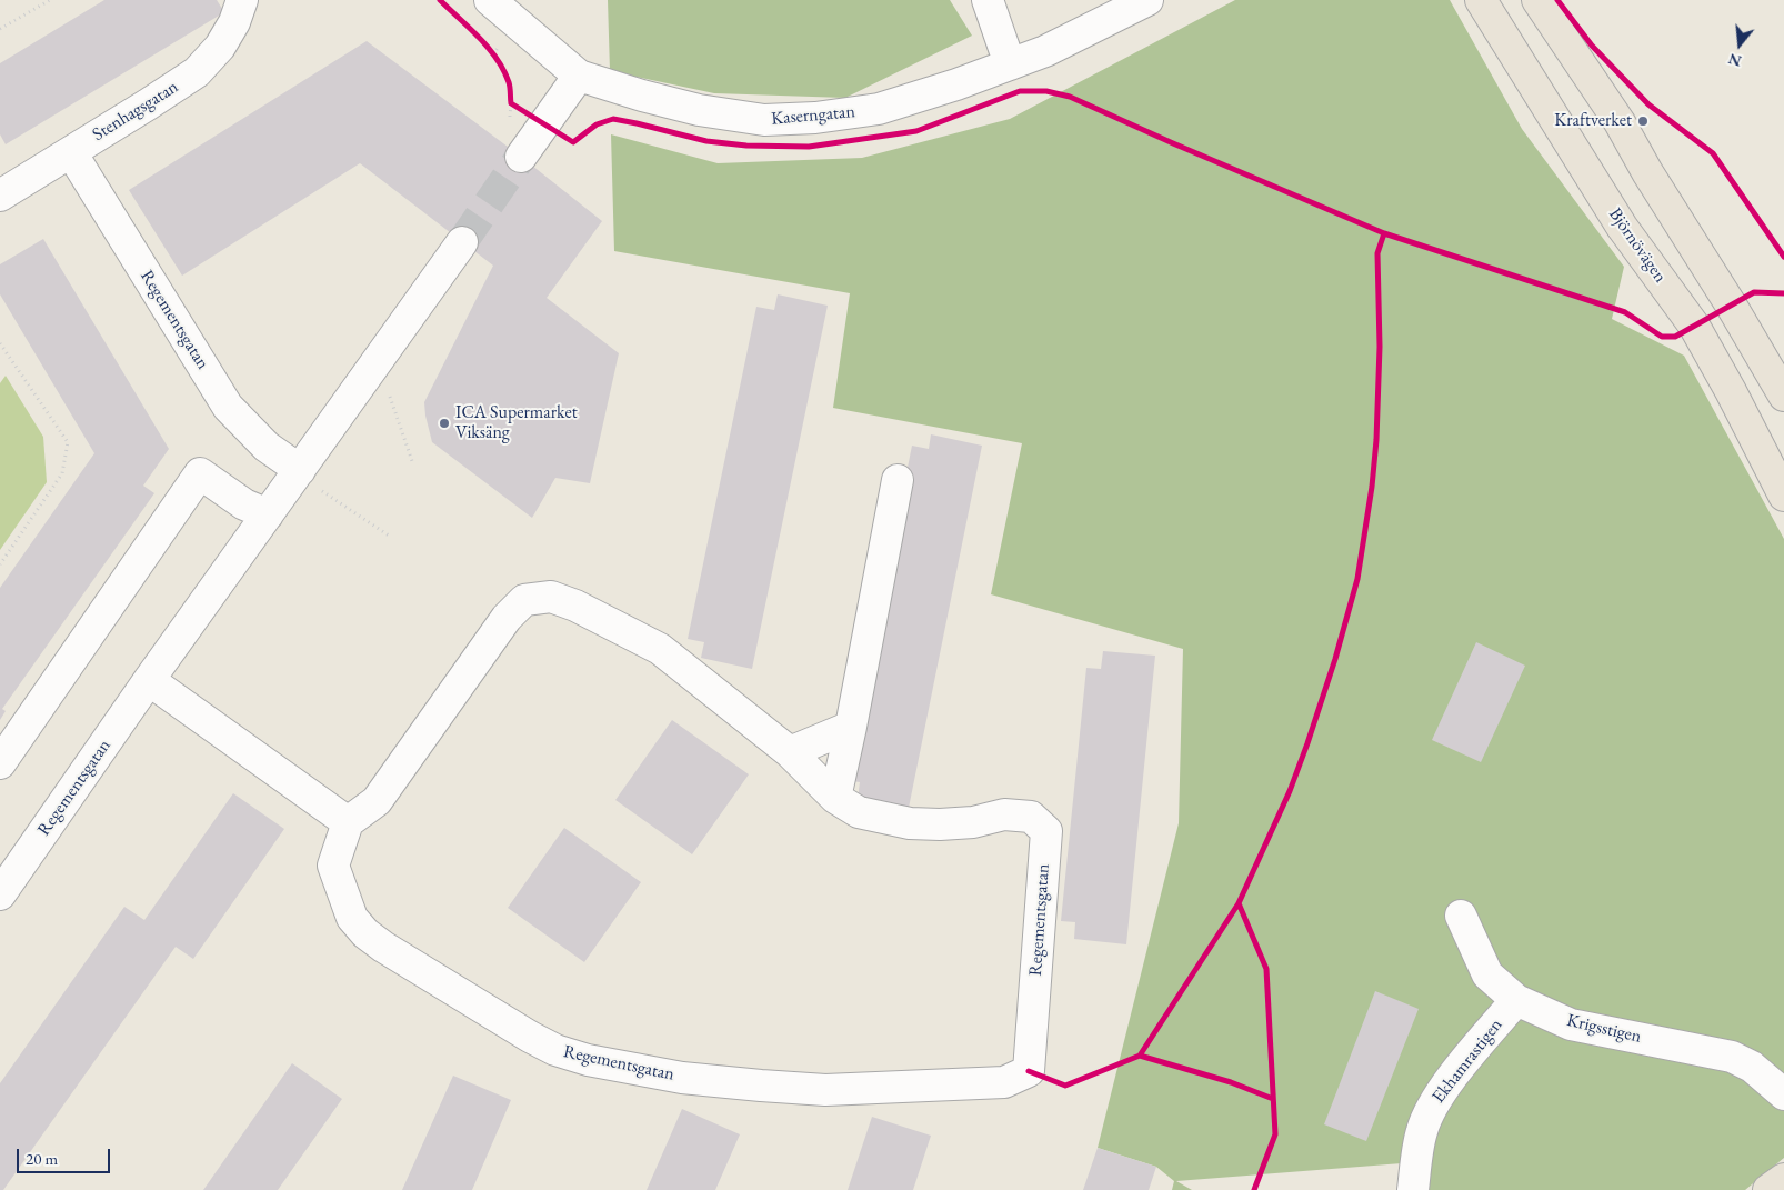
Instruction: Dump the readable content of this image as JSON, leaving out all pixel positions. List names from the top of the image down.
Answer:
{
  "streets": {
    "main road": ["Björnövägen"],
    "street": [
      "Stenhagsgatan",
      "Kaserngatan",
      "Regementsgatan",
      "Krigsstigen",
      "Ekhamrastigen"
    ]
  },
  "crossings": [
    ["Stenhagsgatan", "Regementsgatan"],
    ["Krigsstigen", "Ekhamrastigen"]
  ],
  "places": ["Kraftverket", "ICA Supermarket Viksäng"],
  "scale_bar": "20 m",
  "north": "bottom"
}
